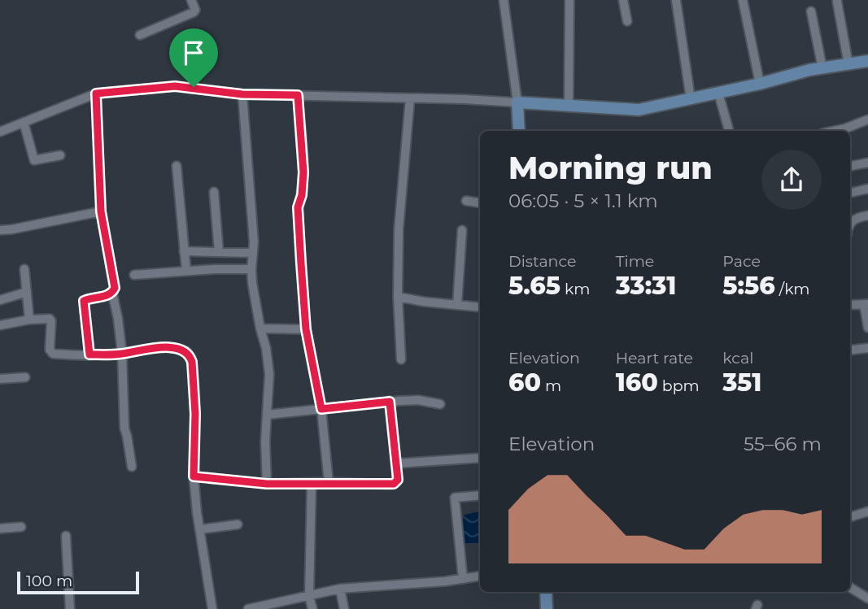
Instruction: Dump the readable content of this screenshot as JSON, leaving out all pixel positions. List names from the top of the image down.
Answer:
{
  "scale_bar": "100 m",
  "page": {
    "heading": ["Morning run", "06:05 · 5 × 1.1 km"],
    "stats": [
      ["Distance", "5.65 km"],
      ["Time", "33:31"],
      ["Pace", "5:56 /km"],
      ["Elevation", "60 m"],
      ["Heart rate", "160 bpm"],
      ["kcal", "351"]
    ],
    "chart": ["Elevation", "55–66 m"],
    "scale": "100 m"
  }
}
